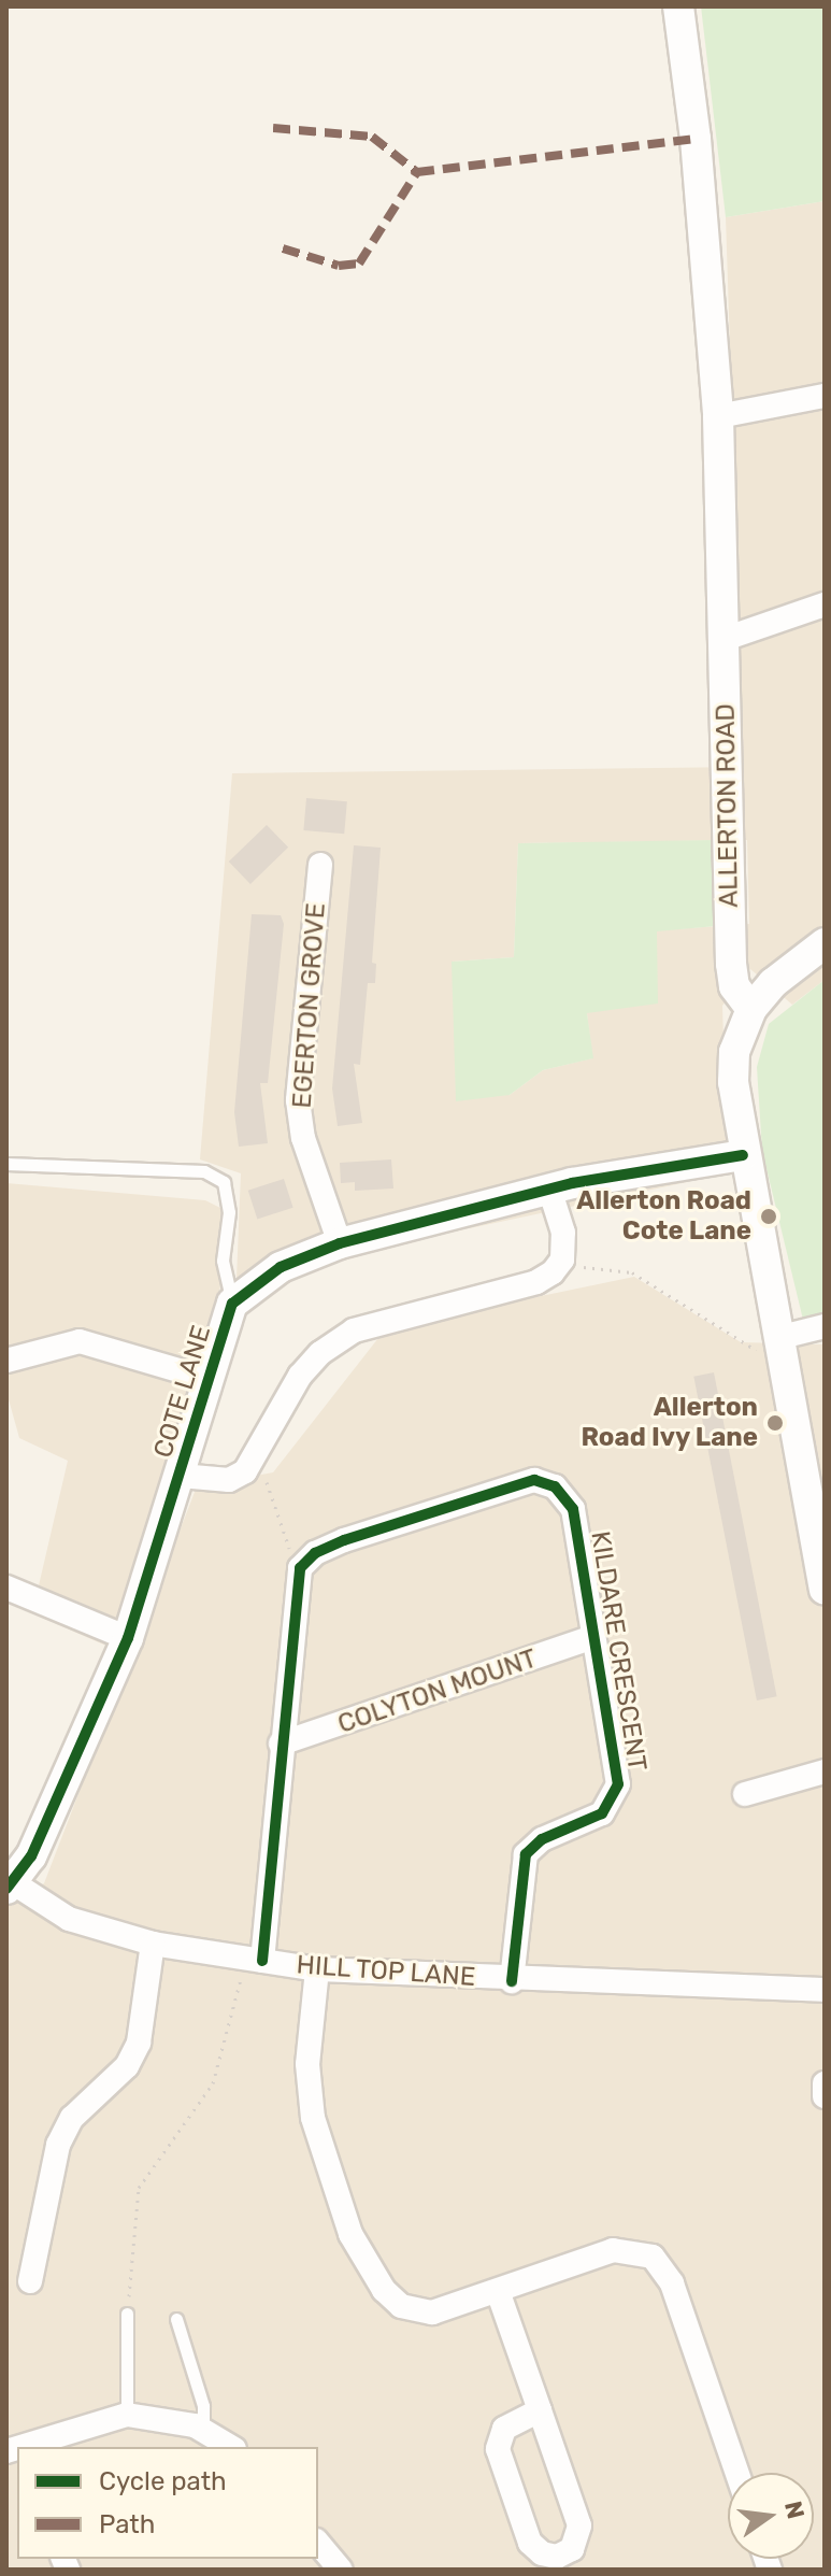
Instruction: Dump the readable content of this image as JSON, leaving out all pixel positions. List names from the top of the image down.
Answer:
{
  "streets": {
    "street": [
      "ALLERTON ROAD",
      "EGERTON GROVE",
      "COTE LANE",
      "KILDARE CRESCENT",
      "COLYTON MOUNT",
      "HILL TOP LANE"
    ]
  },
  "crossings": [
    ["EGERTON GROVE", "COTE LANE"],
    ["COTE LANE", "HILL TOP LANE"],
    ["KILDARE CRESCENT", "COLYTON MOUNT"],
    ["KILDARE CRESCENT", "HILL TOP LANE"]
  ],
  "places": ["Allerton Road Cote Lane", "Allerton Road Ivy Lane"],
  "legend": ["Cycle path", "Path"],
  "north": "right"
}
